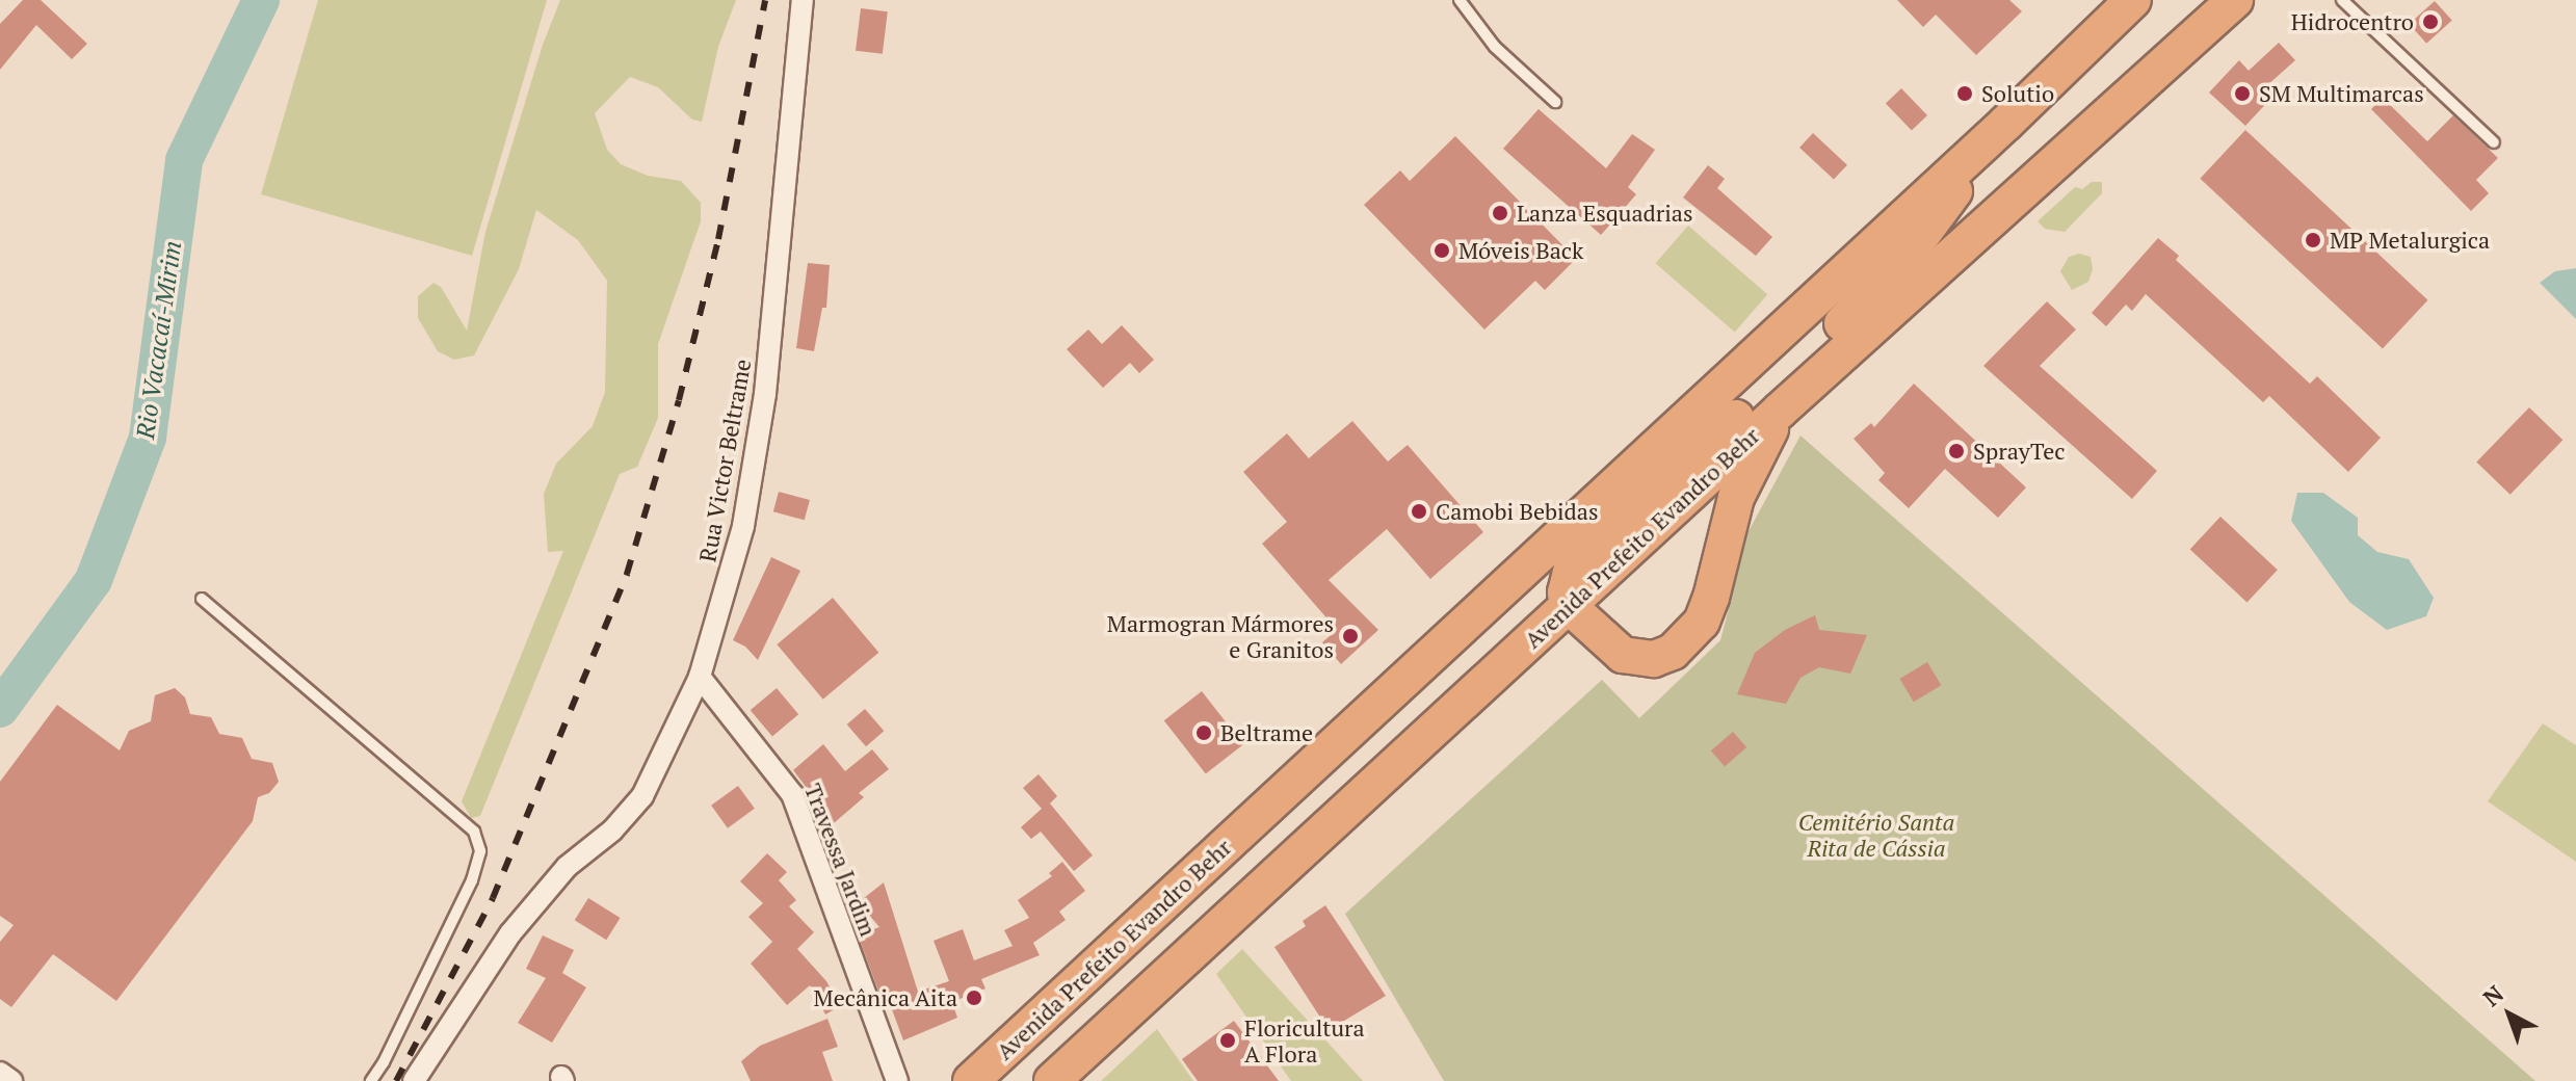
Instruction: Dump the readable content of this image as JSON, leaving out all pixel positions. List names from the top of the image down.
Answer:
{
  "streets": {
    "highway": ["Avenida Prefeito Evandro Behr"],
    "street": ["Rua Victor Beltrame", "Travessa Jardim"]
  },
  "crossings": [
    ["Rua Victor Beltrame", "Travessa Jardim"]
  ],
  "water": ["Rio Vacacaí-Mirim"],
  "parks": ["Cemitério Santa Rita de Cássia"],
  "places": [
    "Hidrocentro",
    "Solutio",
    "SM Multimarcas",
    "Lanza Esquadrias",
    "MP Metalurgica",
    "Móveis Back",
    "SprayTec",
    "Camobi Bebidas",
    "Marmogran Mármores e Granitos",
    "Beltrame",
    "Mecânica Aita",
    "Floricultura A Flora"
  ],
  "north": "top left"
}
